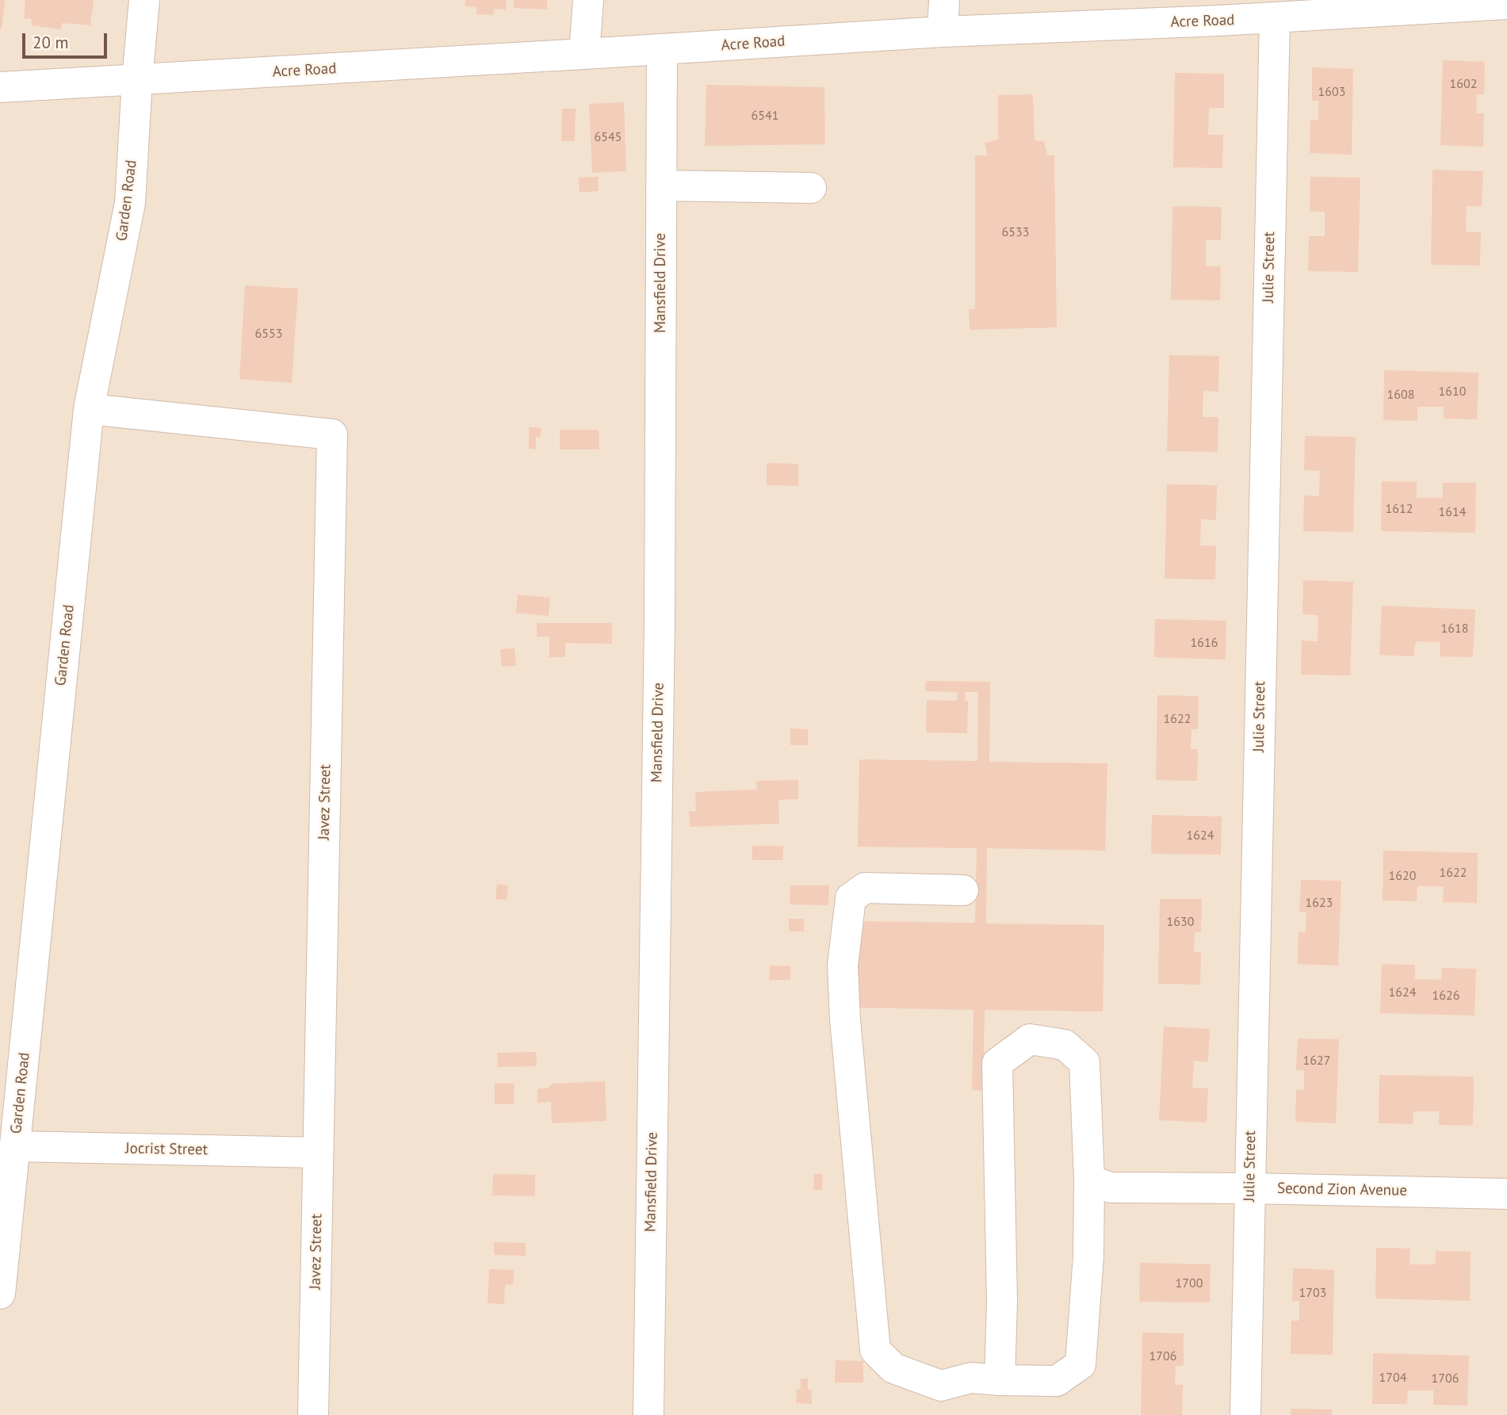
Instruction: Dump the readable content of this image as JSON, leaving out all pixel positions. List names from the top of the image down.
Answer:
{
  "streets": {
    "street": [
      "Acre Road",
      "Garden Road",
      "Julie Street",
      "Mansfield Drive",
      "Javez Street",
      "Jocrist Street",
      "Second Zion Avenue"
    ]
  },
  "crossings": [
    ["Acre Road", "Garden Road"],
    ["Acre Road", "Julie Street"],
    ["Acre Road", "Mansfield Drive"],
    ["Garden Road", "Javez Street"],
    ["Garden Road", "Jocrist Street"],
    ["Julie Street", "Second Zion Avenue"],
    ["Javez Street", "Jocrist Street"]
  ],
  "house_numbers": [
    "1602",
    "1603",
    "6541",
    "6545",
    "6533",
    "6553",
    "1610",
    "1608",
    "1612",
    "1614",
    "1618",
    "1616",
    "1622",
    "1624",
    "1622",
    "1620",
    "1623",
    "1630",
    "1624",
    "1626",
    "1627",
    "1700",
    "1703",
    "1706",
    "1704",
    "1706"
  ],
  "scale_bar": "20 m"
}
